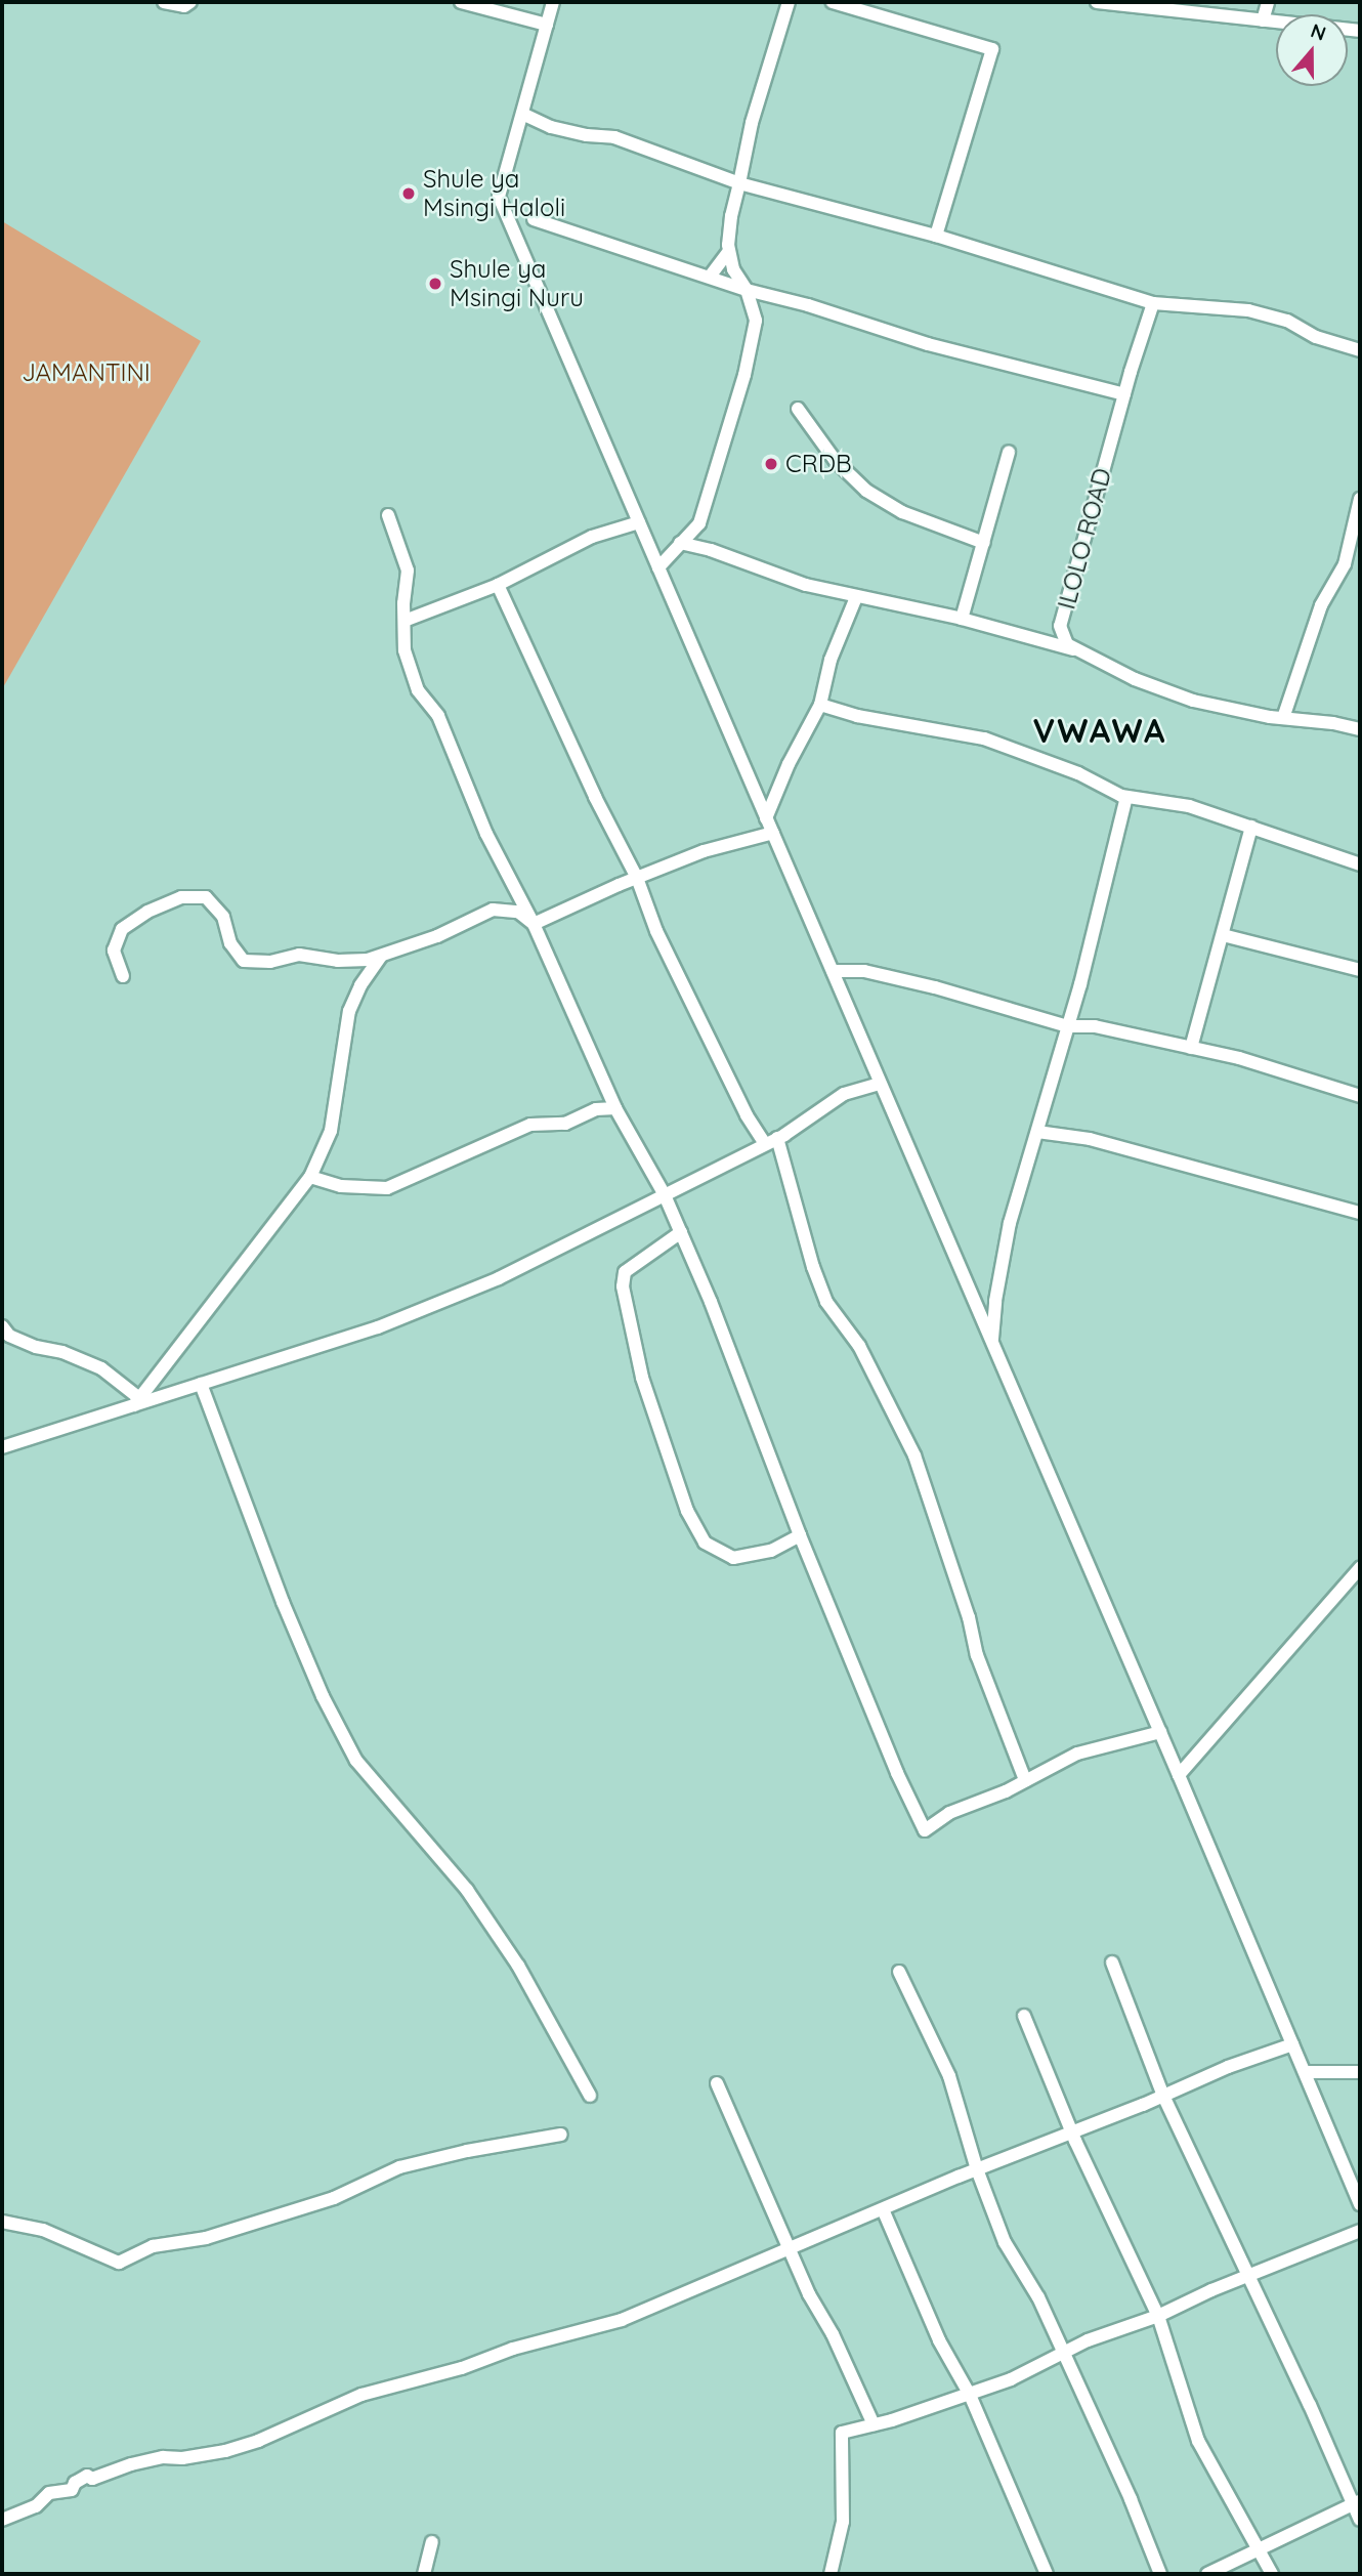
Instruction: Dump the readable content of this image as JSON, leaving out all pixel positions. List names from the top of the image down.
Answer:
{
  "streets": {
    "street": ["ILOLO ROAD"]
  },
  "districts": ["VWAWA"],
  "parks": ["JAMANTINI"],
  "places": ["Shule ya Msingi Haloli", "Shule ya Msingi Nuru", "CRDB"],
  "north": "top"
}
